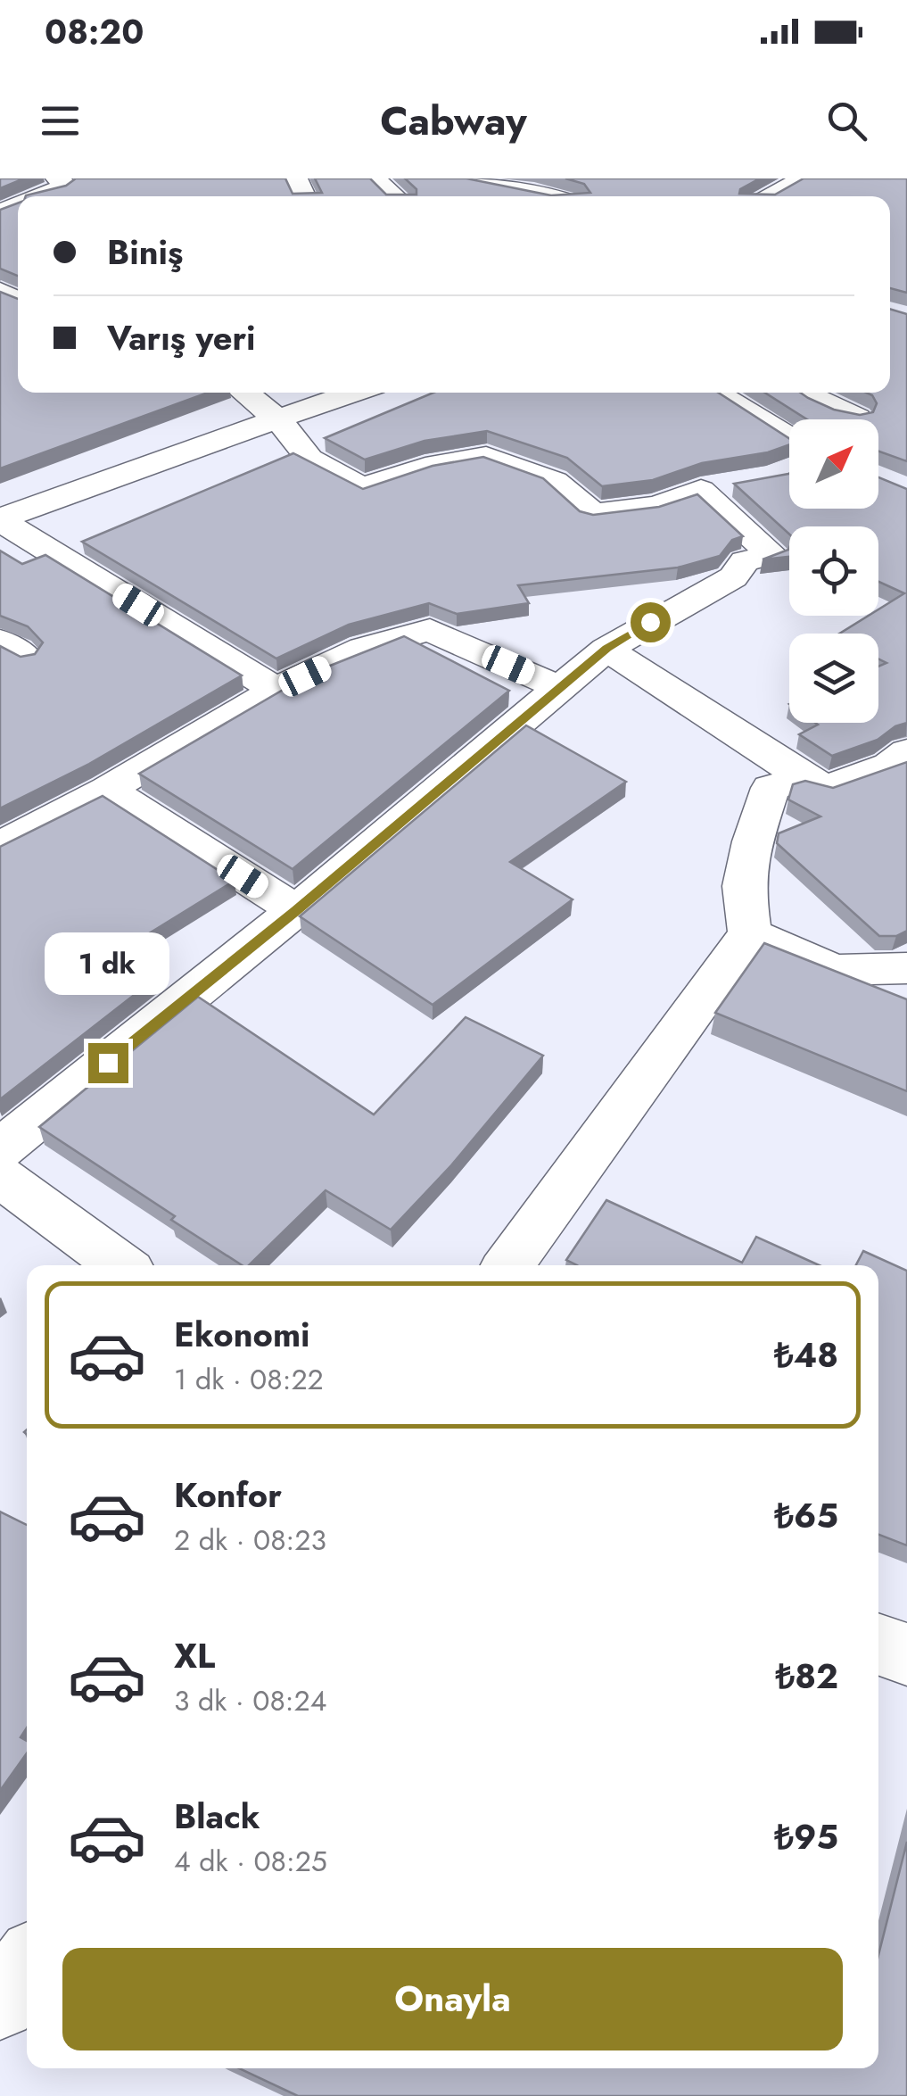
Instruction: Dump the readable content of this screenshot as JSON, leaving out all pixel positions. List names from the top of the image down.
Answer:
{
  "north": "top right",
  "page": {
    "status": "08:20",
    "header": "Cabway",
    "banner": ["Biniş", "Varış yeri"],
    "bubble": "1 dk",
    "list": [
      {
        "name": "Ekonomi",
        "note": "1 dk · 08:22",
        "value": "₺48"
      },
      {
        "name": "Konfor",
        "note": "2 dk · 08:23",
        "value": "₺65"
      },
      {
        "name": "XL",
        "note": "3 dk · 08:24",
        "value": "₺82"
      },
      {
        "name": "Black",
        "note": "4 dk · 08:25",
        "value": "₺95"
      }
    ],
    "buttons": "Onayla"
  }
}
